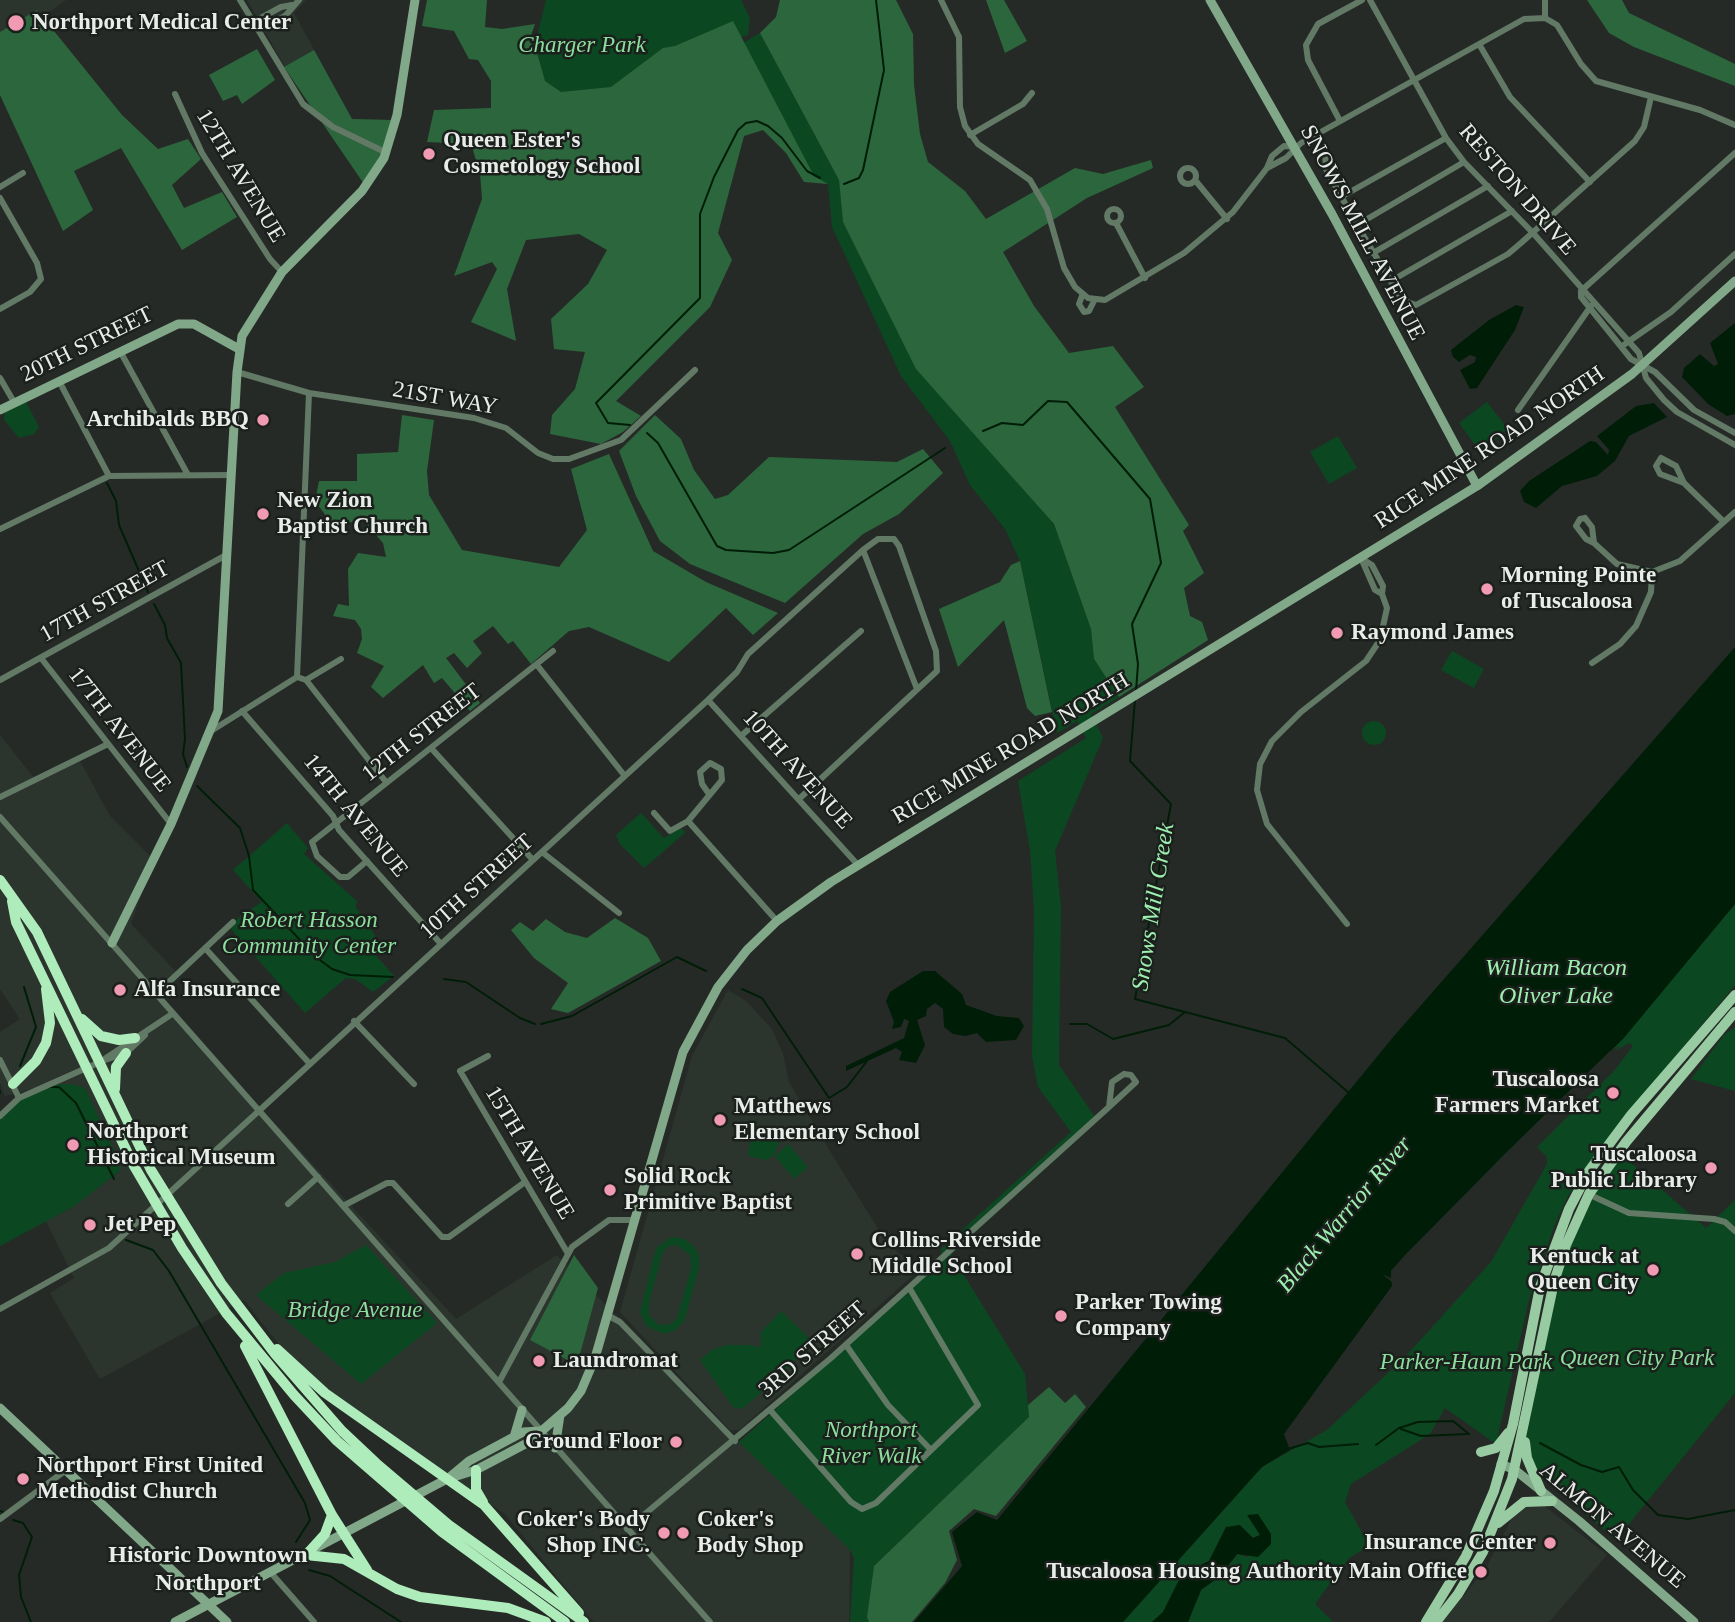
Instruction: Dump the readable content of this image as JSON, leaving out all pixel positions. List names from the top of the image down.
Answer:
{
  "streets": {
    "main road": [
      "SNOWS MILL AVENUE",
      "20TH STREET",
      "RICE MINE ROAD NORTH",
      "ALMON AVENUE"
    ],
    "street": [
      "12TH AVENUE",
      "RESTON DRIVE",
      "21ST WAY",
      "17TH STREET",
      "17TH AVENUE",
      "12TH STREET",
      "10TH AVENUE",
      "14TH AVENUE",
      "10TH STREET",
      "15TH AVENUE",
      "3RD STREET"
    ]
  },
  "crossings": [
    ["RESTON DRIVE", "RICE MINE ROAD NORTH"],
    ["SNOWS MILL AVENUE", "RICE MINE ROAD NORTH"],
    ["RICE MINE ROAD NORTH", "10TH AVENUE"],
    ["17TH STREET", "17TH AVENUE"],
    ["12TH STREET", "14TH AVENUE"],
    ["10TH AVENUE", "10TH STREET"],
    ["14TH AVENUE", "10TH STREET"]
  ],
  "districts": ["Historic Downtown Northport"],
  "water": ["Snows Mill Creek", "William Bacon Oliver Lake", "Black Warrior River"],
  "parks": [
    "Charger Park",
    "Robert Hasson Community Center",
    "Bridge Avenue",
    "Queen City Park",
    "Parker-Haun Park",
    "Northport River Walk"
  ],
  "places": [
    "Northport Medical Center",
    "Queen Ester's Cosmetology School",
    "Archibalds BBQ",
    "New Zion Baptist Church",
    "Morning Pointe of Tuscaloosa",
    "Raymond James",
    "Alfa Insurance",
    "Tuscaloosa Farmers Market",
    "Matthews Elementary School",
    "Northport Historical Museum",
    "Tuscaloosa Public Library",
    "Solid Rock Primitive Baptist",
    "Jet Pep",
    "Collins-Riverside Middle School",
    "Kentuck at Queen City",
    "Parker Towing Company",
    "Laundromat",
    "Ground Floor",
    "Northport First United Methodist Church",
    "Coker's Body Shop INC.",
    "Coker's Body Shop",
    "Insurance Center",
    "Tuscaloosa Housing Authority Main Office"
  ]
}
